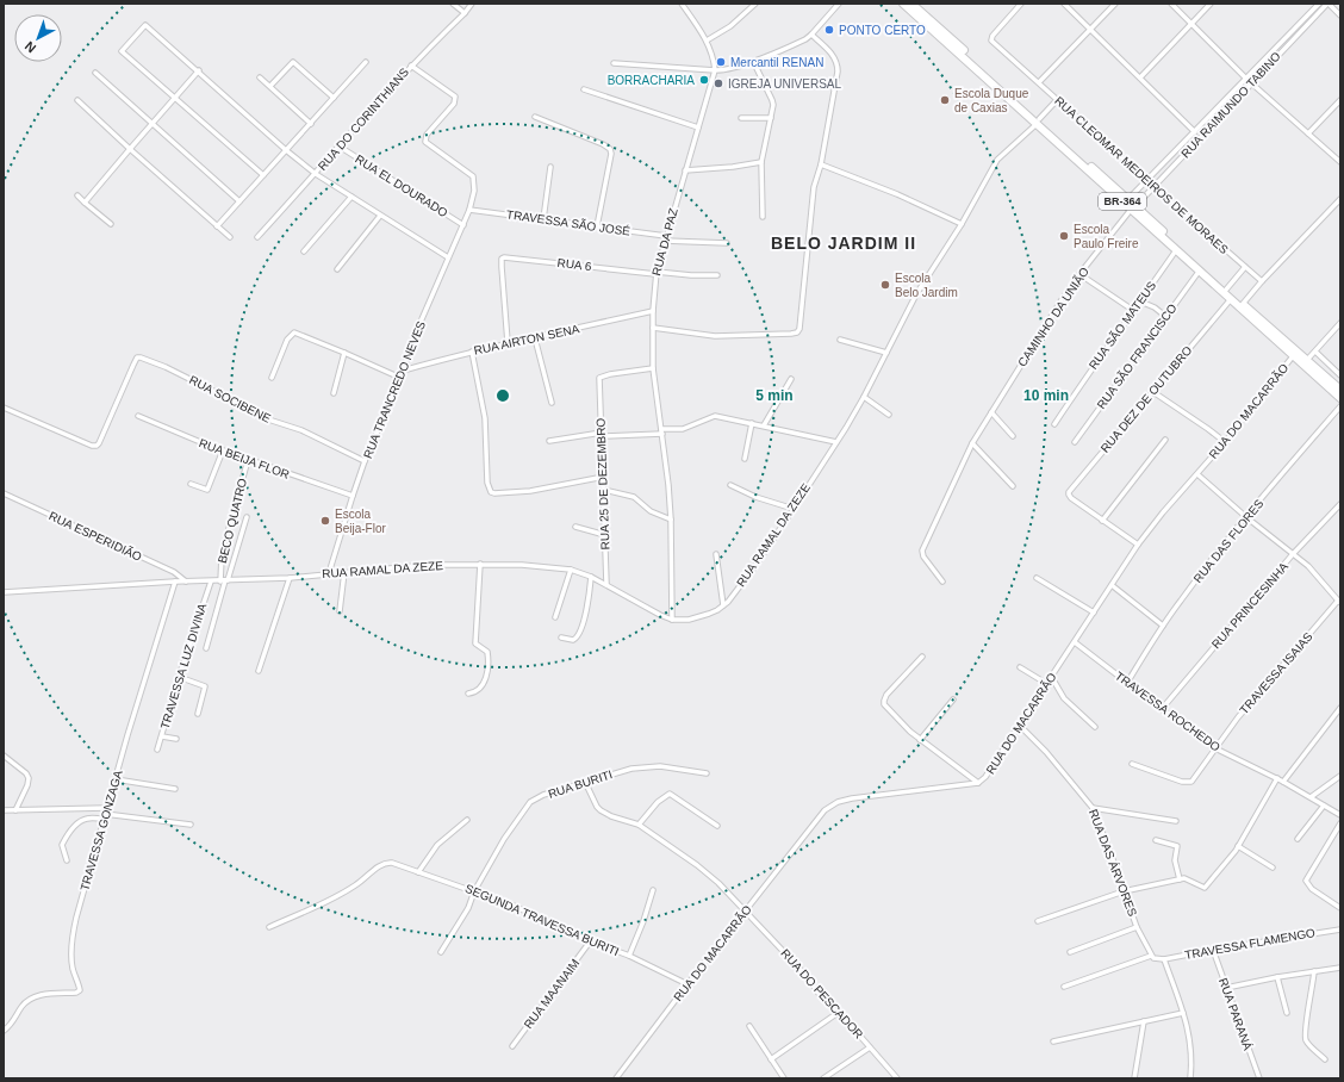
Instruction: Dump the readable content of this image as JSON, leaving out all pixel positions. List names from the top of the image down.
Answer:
{
  "streets": {
    "highway": ["BR-364"],
    "street": [
      "RUA RAIMUNDO TABINO",
      "RUA DO CORINTHIANS",
      "RUA CLEOMAR MEDEIROS DE MORAES",
      "RUA EL DOURADO",
      "TRAVESSA SÃO JOSÉ",
      "RUA DA PAZ",
      "RUA 6",
      "CAMINHO DA UNIÃO",
      "RUA SÃO MATEUS",
      "RUA AIRTON SENA",
      "RUA SÃO FRANCISCO",
      "RUA TRANCREDO NEVES",
      "RUA SOCIBENE",
      "RUA DEZ DE OUTUBRO",
      "RUA DO MACARRÃO",
      "RUA BEIJA FLOR",
      "RUA 25 DE DEZEMBRO",
      "BECO QUATRO",
      "RUA RAMAL DA ZEZE",
      "RUA ESPERIDIÃO",
      "RUA DAS FLORES",
      "RUA PRINCESINHA",
      "TRAVESSA LUZ DIVINA",
      "TRAVESSA ISAIAS",
      "TRAVESSA ROCHEDO",
      "RUA BURITI",
      "TRAVESSA GONZAGA",
      "RUA DAS ÁRVORES",
      "SEGUNDA TRAVESSA BURITI",
      "TRAVESSA FLAMENGO",
      "RUA MAANAIM",
      "RUA DO PESCADOR",
      "RUA PARANÁ"
    ]
  },
  "crossings": [
    ["RUA RAIMUNDO TABINO", "RUA CLEOMAR MEDEIROS DE MORAES"],
    ["RUA RAIMUNDO TABINO", "BR-364"],
    ["RUA RAIMUNDO TABINO", "CAMINHO DA UNIÃO"],
    ["RUA DO CORINTHIANS", "RUA EL DOURADO"],
    ["RUA DO CORINTHIANS", "RUA TRANCREDO NEVES"],
    ["RUA CLEOMAR MEDEIROS DE MORAES", "RUA RAMAL DA ZEZE"],
    ["RUA EL DOURADO", "RUA TRANCREDO NEVES"],
    ["BR-364", "CAMINHO DA UNIÃO"],
    ["BR-364", "RUA SÃO MATEUS"],
    ["BR-364", "RUA SÃO FRANCISCO"],
    ["BR-364", "RUA DEZ DE OUTUBRO"],
    ["BR-364", "RUA DO MACARRÃO"],
    ["BR-364", "RUA RAMAL DA ZEZE"],
    ["TRAVESSA SÃO JOSÉ", "RUA DA PAZ"],
    ["TRAVESSA SÃO JOSÉ", "RUA TRANCREDO NEVES"],
    ["RUA DA PAZ", "RUA 6"],
    ["RUA DA PAZ", "RUA AIRTON SENA"],
    ["RUA DA PAZ", "RUA 25 DE DEZEMBRO"],
    ["RUA DA PAZ", "RUA RAMAL DA ZEZE"],
    ["RUA 6", "RUA AIRTON SENA"],
    ["RUA AIRTON SENA", "RUA TRANCREDO NEVES"],
    ["RUA TRANCREDO NEVES", "RUA SOCIBENE"],
    ["RUA TRANCREDO NEVES", "RUA BEIJA FLOR"],
    ["RUA TRANCREDO NEVES", "RUA RAMAL DA ZEZE"],
    ["RUA DO MACARRÃO", "TRAVESSA ROCHEDO"],
    ["RUA DO MACARRÃO", "RUA DAS ÁRVORES"],
    ["RUA DO MACARRÃO", "SEGUNDA TRAVESSA BURITI"],
    ["RUA DO MACARRÃO", "RUA DO PESCADOR"],
    ["RUA BEIJA FLOR", "BECO QUATRO"],
    ["RUA 25 DE DEZEMBRO", "RUA RAMAL DA ZEZE"],
    ["BECO QUATRO", "RUA RAMAL DA ZEZE"],
    ["RUA RAMAL DA ZEZE", "RUA ESPERIDIÃO"],
    ["RUA RAMAL DA ZEZE", "TRAVESSA LUZ DIVINA"],
    ["RUA RAMAL DA ZEZE", "TRAVESSA GONZAGA"],
    ["RUA DAS FLORES", "TRAVESSA ROCHEDO"],
    ["RUA PRINCESINHA", "TRAVESSA ROCHEDO"],
    ["TRAVESSA ISAIAS", "TRAVESSA ROCHEDO"],
    ["RUA BURITI", "SEGUNDA TRAVESSA BURITI"],
    ["RUA BURITI", "RUA DO PESCADOR"],
    ["SEGUNDA TRAVESSA BURITI", "RUA MAANAIM"],
    ["TRAVESSA FLAMENGO", "RUA PARANÁ"]
  ],
  "districts": ["BELO JARDIM II"],
  "places": [
    "PONTO CERTO",
    "Mercantil RENAN",
    "BORRACHARIA",
    "IGREJA UNIVERSAL",
    "Escola Duque de Caxias",
    "Escola Paulo Freire",
    "Escola Belo Jardim",
    "Escola Beija-Flor"
  ],
  "north": "bottom left",
  "rings": ["5 min", "10 min"]
}
